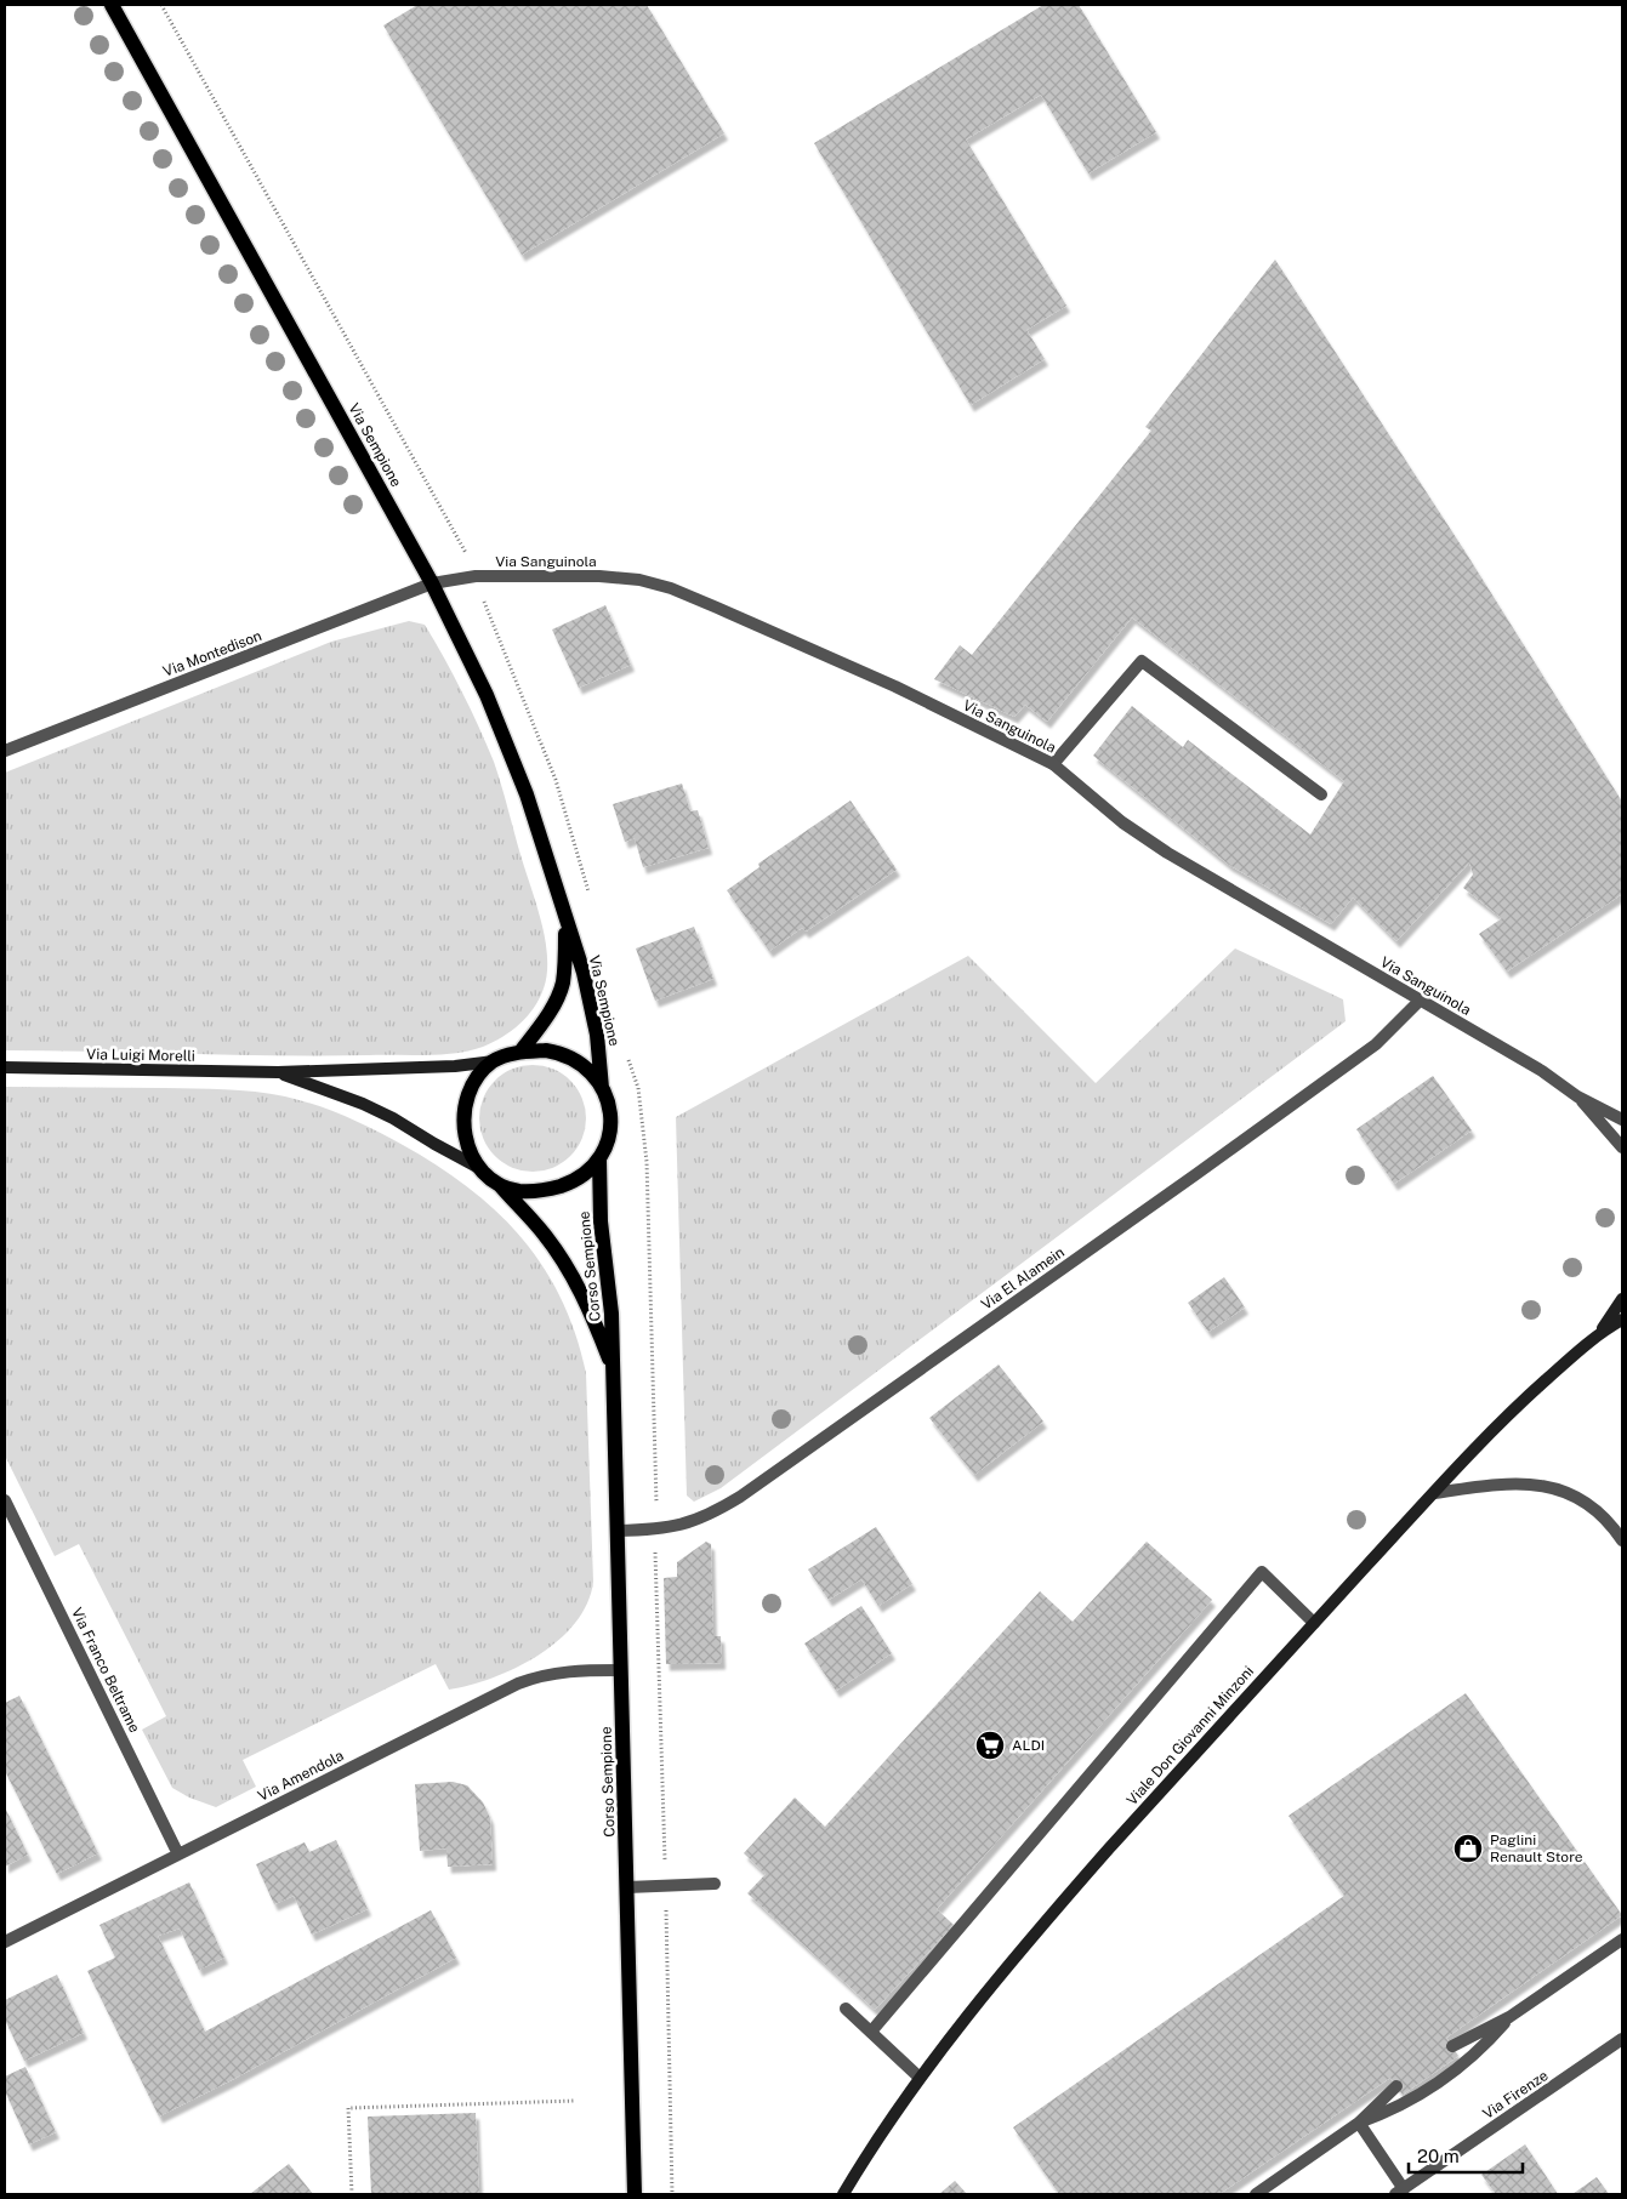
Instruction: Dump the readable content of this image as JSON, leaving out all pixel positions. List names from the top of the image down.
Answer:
{
  "streets": {
    "main road": ["Via Sempione", "Corso Sempione"],
    "street": [
      "Via Sanguinola",
      "Via Montedison",
      "Via Luigi Morelli",
      "Via El Alamein",
      "Via Franco Beltrame",
      "Viale Don Giovanni Minzoni",
      "Via Amendola",
      "Via Firenze"
    ]
  },
  "crossings": [
    ["Via Sempione", "Via Sanguinola"],
    ["Via Sempione", "Via Montedison"],
    ["Via Sempione", "Via Luigi Morelli"],
    ["Via Sempione", "Corso Sempione"],
    ["Via Sanguinola", "Via Montedison"],
    ["Via Sanguinola", "Via El Alamein"],
    ["Via Luigi Morelli", "Corso Sempione"],
    ["Corso Sempione", "Via El Alamein"],
    ["Corso Sempione", "Via Amendola"],
    ["Via Franco Beltrame", "Via Amendola"]
  ],
  "places": {
    "supermarket": ["ALDI"],
    "shop": ["Paglini Renault Store"]
  },
  "scale_bar": "20 m"
}
